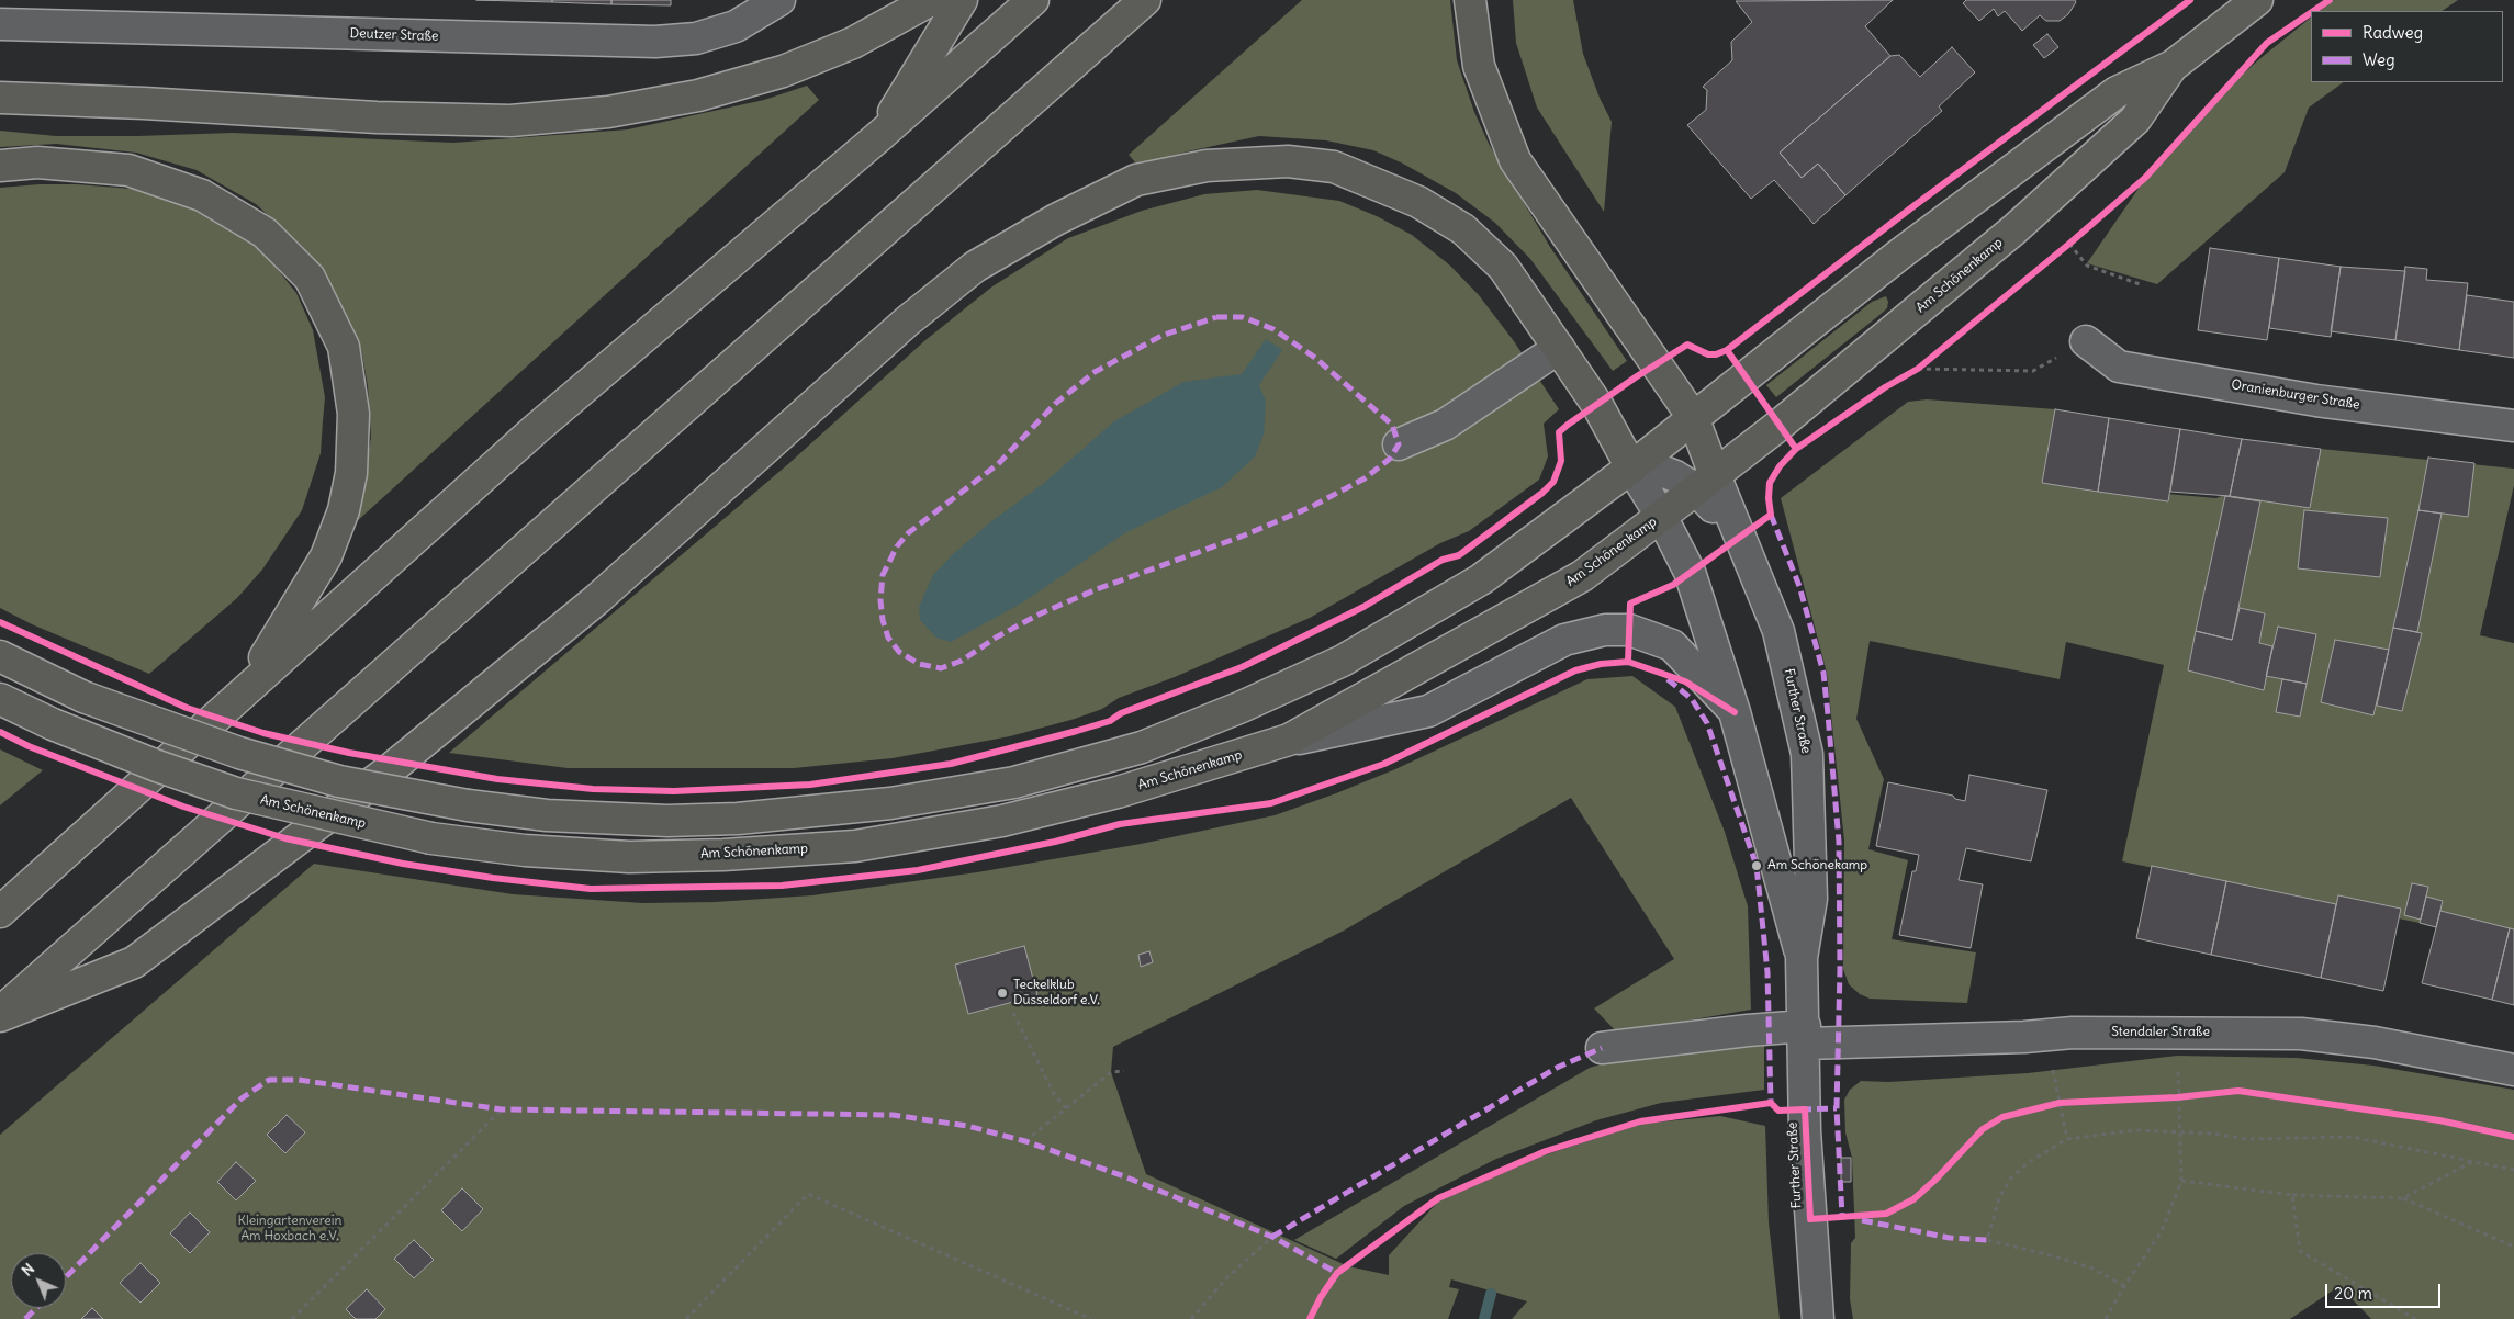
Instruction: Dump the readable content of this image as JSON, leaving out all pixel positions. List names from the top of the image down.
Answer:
{
  "streets": {
    "main road": ["Am Schönenkamp", "Further Straße"],
    "street": ["Deutzer Straße", "Oranienburger Straße", "Stendaler Straße"]
  },
  "crossings": [
    ["Am Schönenkamp", "Further Straße"],
    ["Further Straße", "Stendaler Straße"]
  ],
  "parks": ["Kleingartenverein Am Hoxbach e.V."],
  "places": ["Am Schönekamp", "Teckelklub Düsseldorf e.V."],
  "legend": ["Radweg", "Weg"],
  "scale_bar": "20 m",
  "north": "top left"
}
